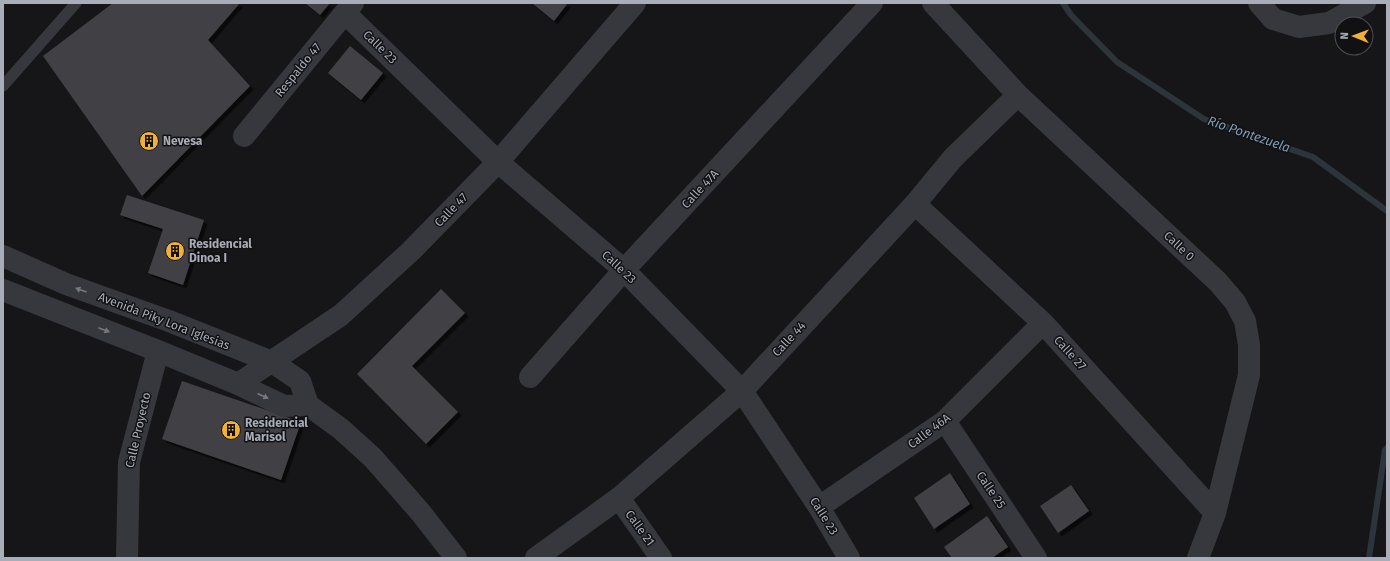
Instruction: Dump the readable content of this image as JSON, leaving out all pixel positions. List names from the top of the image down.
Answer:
{
  "streets": {
    "street": [
      "Calle 23",
      "Respaldo 47",
      "Calle 47A",
      "Calle 47",
      "Calle 0",
      "Avenida Piky Lora Iglesias",
      "Calle 44",
      "Calle 27",
      "Calle Proyecto",
      "Calle 46A",
      "Calle 25",
      "Calle 21"
    ]
  },
  "crossings": [
    ["Calle 23", "Respaldo 47"],
    ["Calle 23", "Calle 47A"],
    ["Calle 23", "Calle 47"],
    ["Calle 23", "Calle 44"],
    ["Calle 23", "Calle 46A"],
    ["Calle 47", "Avenida Piky Lora Iglesias"],
    ["Calle 0", "Calle 44"],
    ["Calle 0", "Calle 27"],
    ["Calle 44", "Calle 27"],
    ["Calle 44", "Calle 21"],
    ["Calle 27", "Calle 46A"],
    ["Calle 46A", "Calle 25"]
  ],
  "water": ["Río Pontezuela"],
  "places": {
    "building": ["Nevesa", "Residencial Dinoa I", "Residencial Marisol"]
  },
  "north": "left"
}
